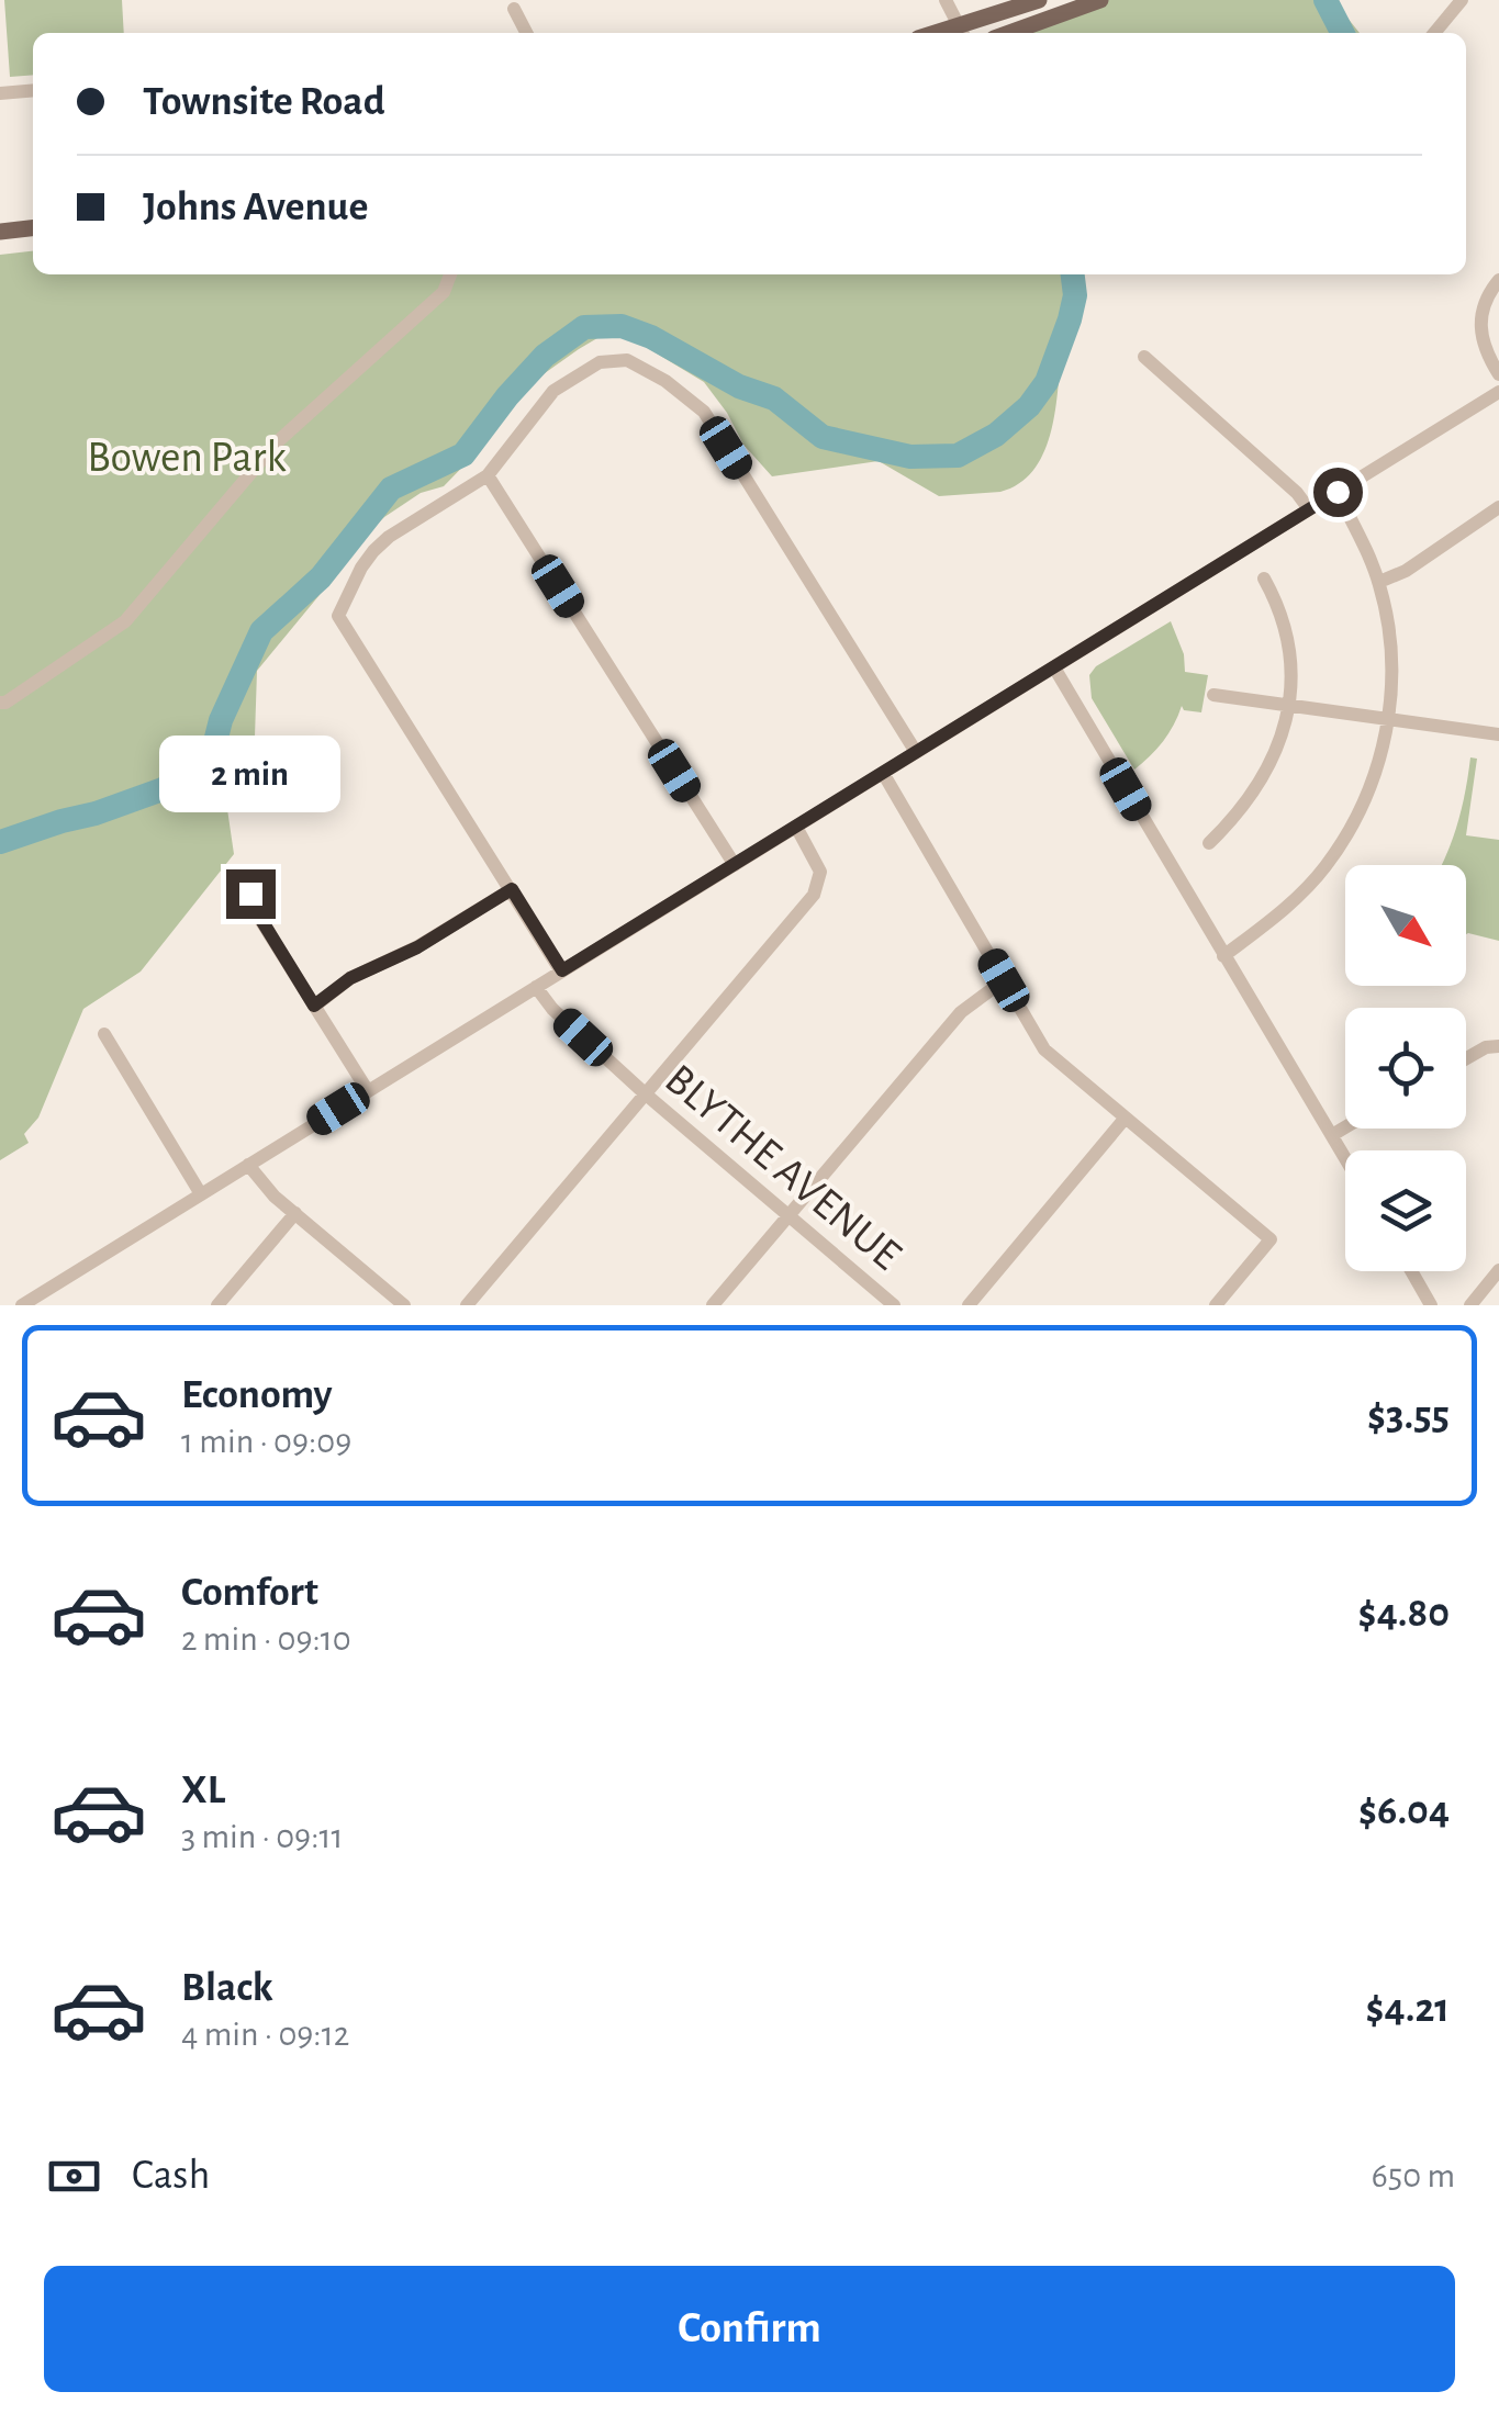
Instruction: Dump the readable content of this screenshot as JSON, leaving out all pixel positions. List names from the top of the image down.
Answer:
{
  "streets": {
    "street": ["BLYTHE AVENUE"]
  },
  "parks": ["Bowen Park"],
  "north": "bottom right",
  "page": {
    "banner": ["Townsite Road", "Johns Avenue"],
    "bubble": "2 min",
    "list": [
      {
        "name": "Economy",
        "note": "1 min · 09:09",
        "value": "$3.55"
      },
      {
        "name": "Comfort",
        "note": "2 min · 09:10",
        "value": "$4.80"
      },
      {
        "name": "XL",
        "note": "3 min · 09:11",
        "value": "$6.04"
      },
      {
        "name": "Black",
        "note": "4 min · 09:12",
        "value": "$4.21"
      }
    ],
    "pay": ["Cash", "650 m"],
    "buttons": "Confirm"
  }
}
